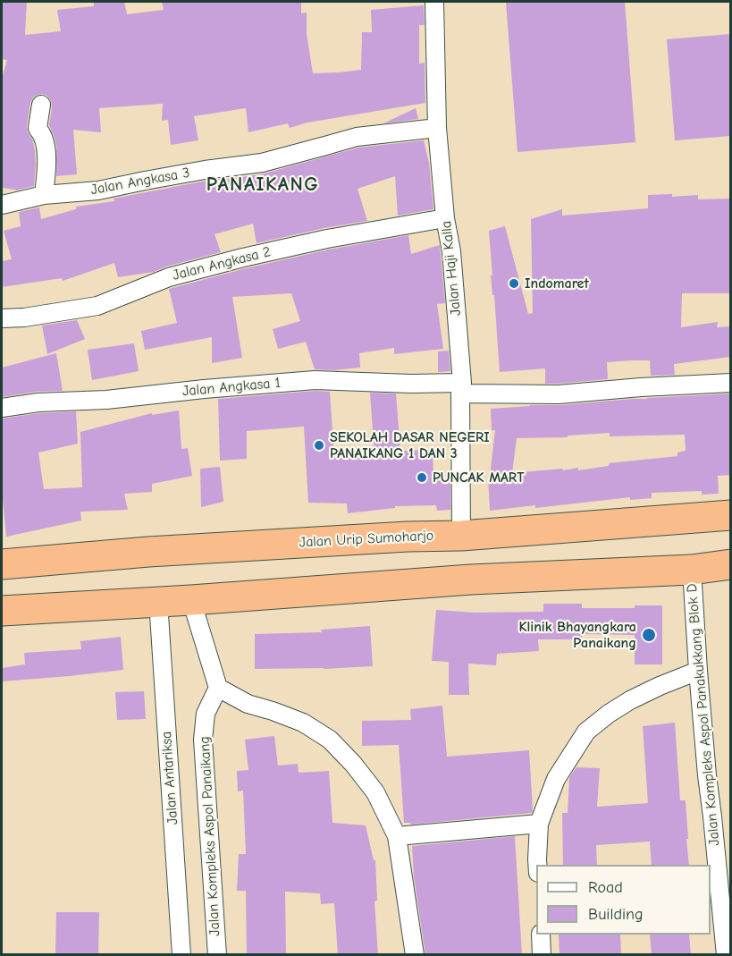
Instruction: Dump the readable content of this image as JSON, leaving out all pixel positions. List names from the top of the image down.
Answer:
{
  "streets": {
    "highway": ["Jalan Urip Sumoharjo"],
    "street": [
      "Jalan Angkasa 3",
      "Jalan Angkasa 2",
      "Jalan Haji Kalla",
      "Jalan Angkasa 1",
      "Jalan Kompleks Aspol Panakukkang Blok D",
      "Jalan Antariksa",
      "Jalan Kompleks Aspol Panaikang"
    ]
  },
  "crossings": [
    ["Jalan Angkasa 3", "Jalan Haji Kalla"],
    ["Jalan Angkasa 2", "Jalan Haji Kalla"],
    ["Jalan Haji Kalla", "Jalan Angkasa 1"],
    ["Jalan Haji Kalla", "Jalan Urip Sumoharjo"]
  ],
  "districts": ["PANAIKANG"],
  "places": [
    "Indomaret",
    "SEKOLAH DASAR NEGERI PANAIKANG 1 DAN 3",
    "PUNCAK MART",
    "Klinik Bhayangkara Panaikang"
  ],
  "legend": ["Road", "Building"]
}
